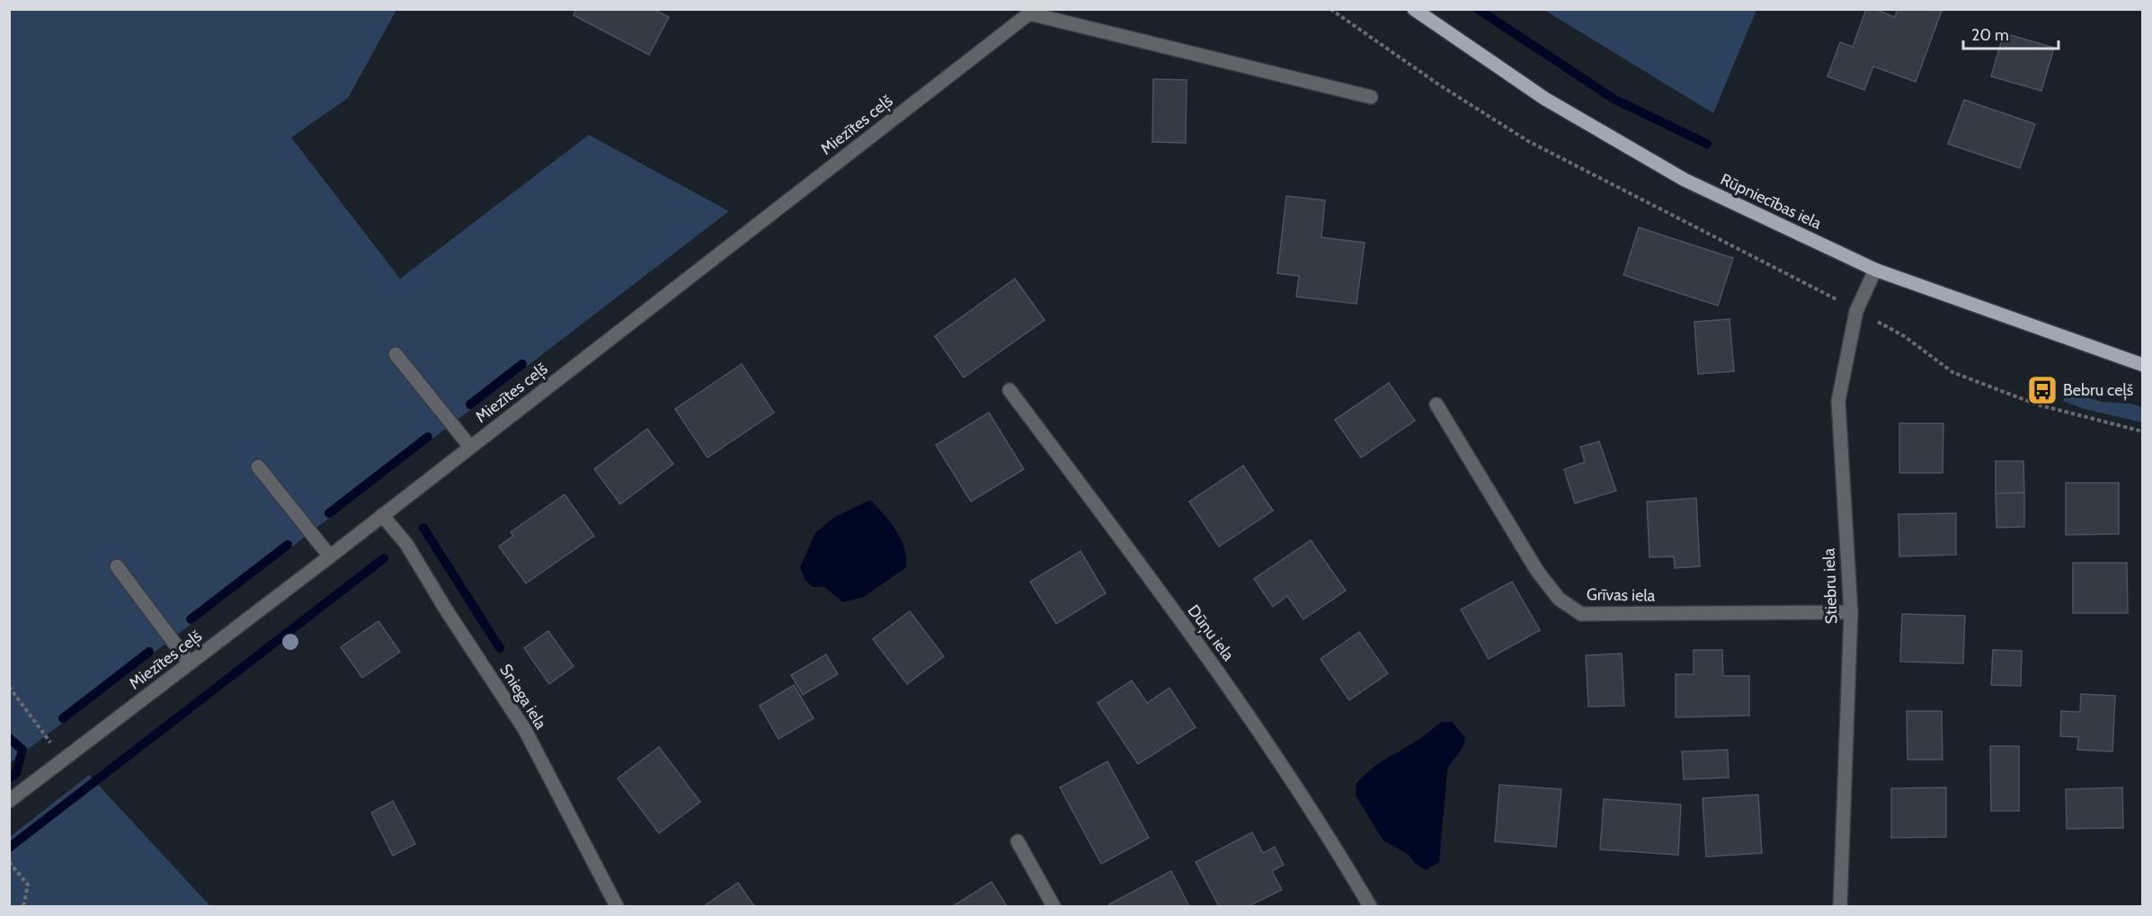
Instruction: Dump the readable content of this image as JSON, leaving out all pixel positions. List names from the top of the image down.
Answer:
{
  "streets": {
    "main road": ["Rūpniecības iela"],
    "street": [
      "Miezītes ceļš",
      "Stiebru iela",
      "Grīvas iela",
      "Dūņu iela",
      "Sniega iela"
    ]
  },
  "crossings": [
    ["Miezītes ceļš", "Sniega iela"],
    ["Rūpniecības iela", "Stiebru iela"],
    ["Stiebru iela", "Grīvas iela"]
  ],
  "places": {
    "bus stop": ["Bebru ceļš"]
  },
  "scale_bar": "20 m"
}
